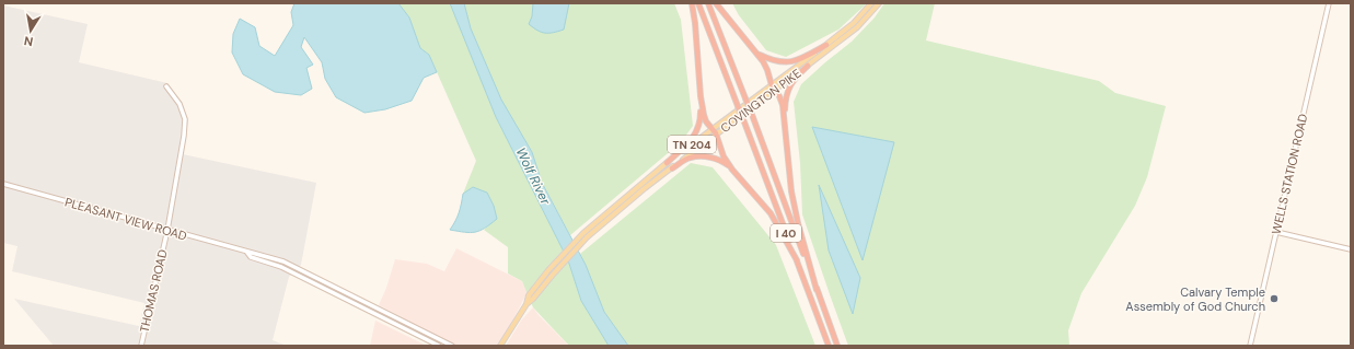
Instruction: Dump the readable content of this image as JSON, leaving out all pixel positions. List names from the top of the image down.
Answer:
{
  "streets": {
    "highway": ["I 40"],
    "main road": [
      "COVINGTON PIKE",
      "TN 204",
      "WELLS STATION ROAD",
      "PLEASANT VIEW ROAD",
      "THOMAS ROAD"
    ]
  },
  "crossings": [
    ["PLEASANT VIEW ROAD", "THOMAS ROAD"]
  ],
  "water": ["Wolf River"],
  "places": ["Calvary Temple Assembly of God Church"],
  "north": "bottom"
}
